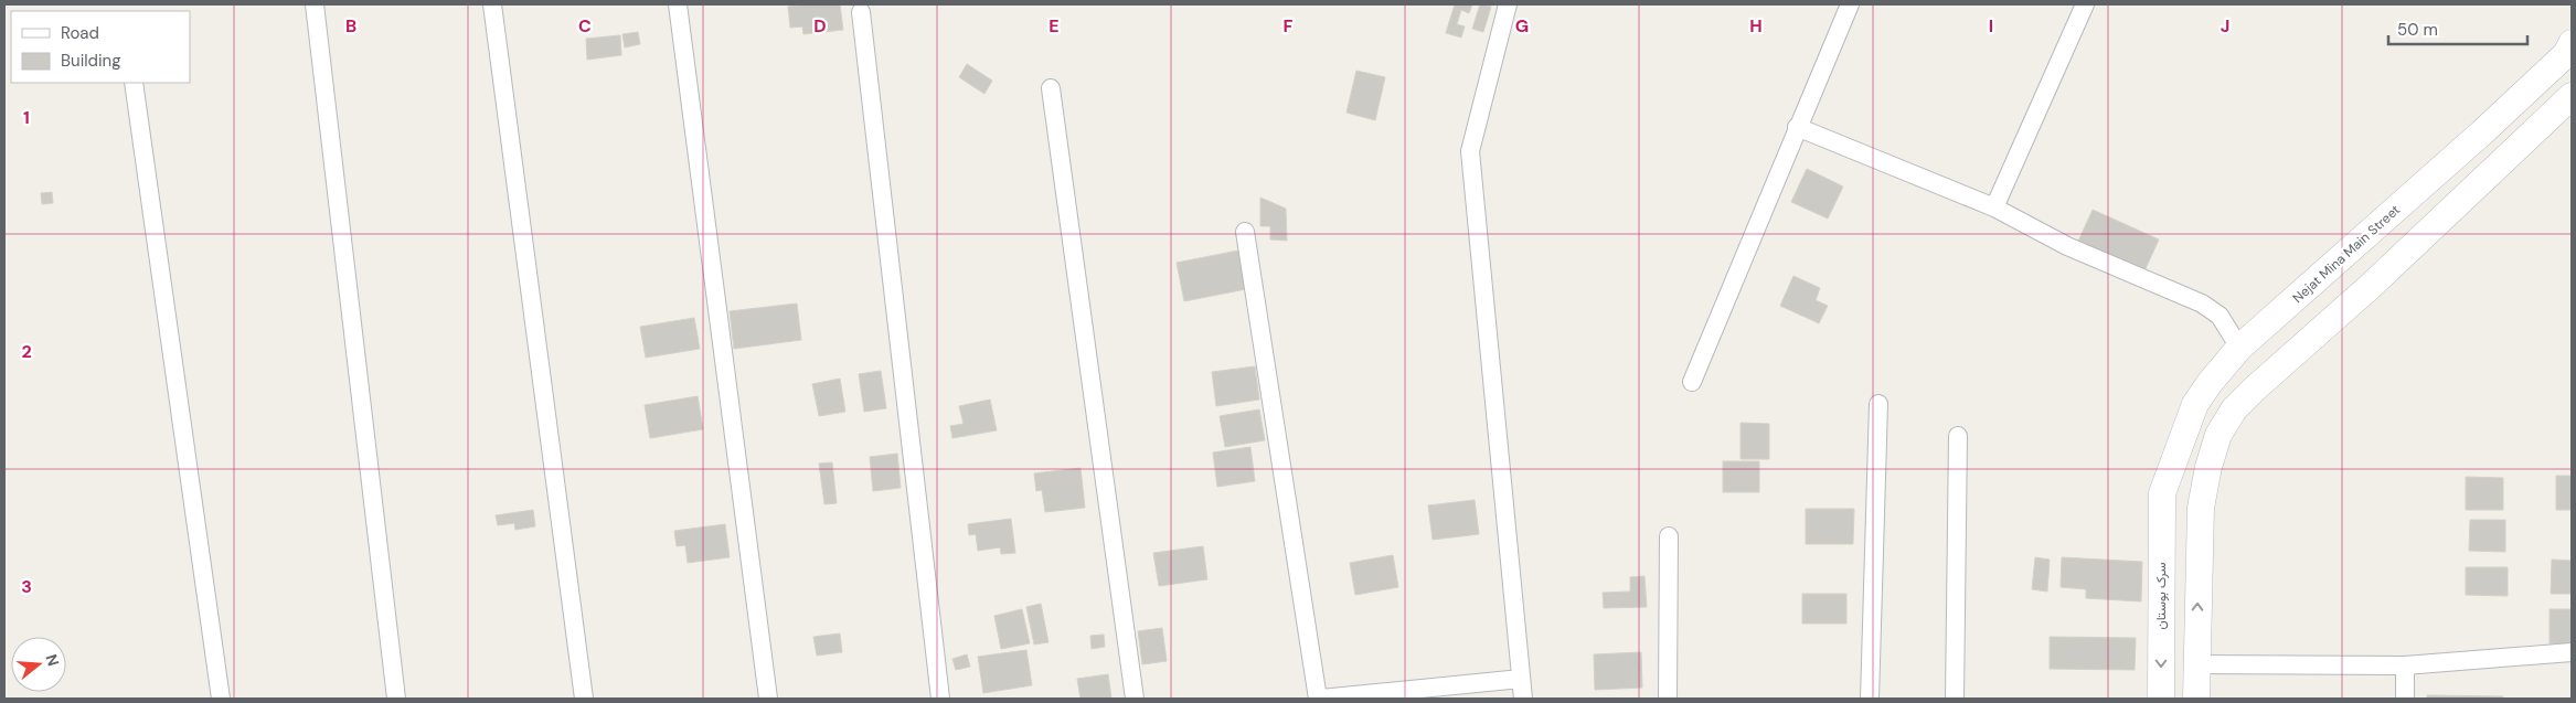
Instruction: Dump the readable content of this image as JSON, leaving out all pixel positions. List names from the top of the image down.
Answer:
{
  "streets": {
    "street": ["Nejat Mina Main Street", "سرک بوستان"]
  },
  "crossings": [
    ["Nejat Mina Main Street", "سرک بوستان"]
  ],
  "legend": ["Road", "Building"],
  "scale_bar": "50 m",
  "north": "right",
  "grid": {
    "columns": [
      "B",
      "C",
      "D",
      "E",
      "F",
      "G",
      "H",
      "I",
      "J"
    ],
    "rows": ["1", "2", "3"]
  }
}
